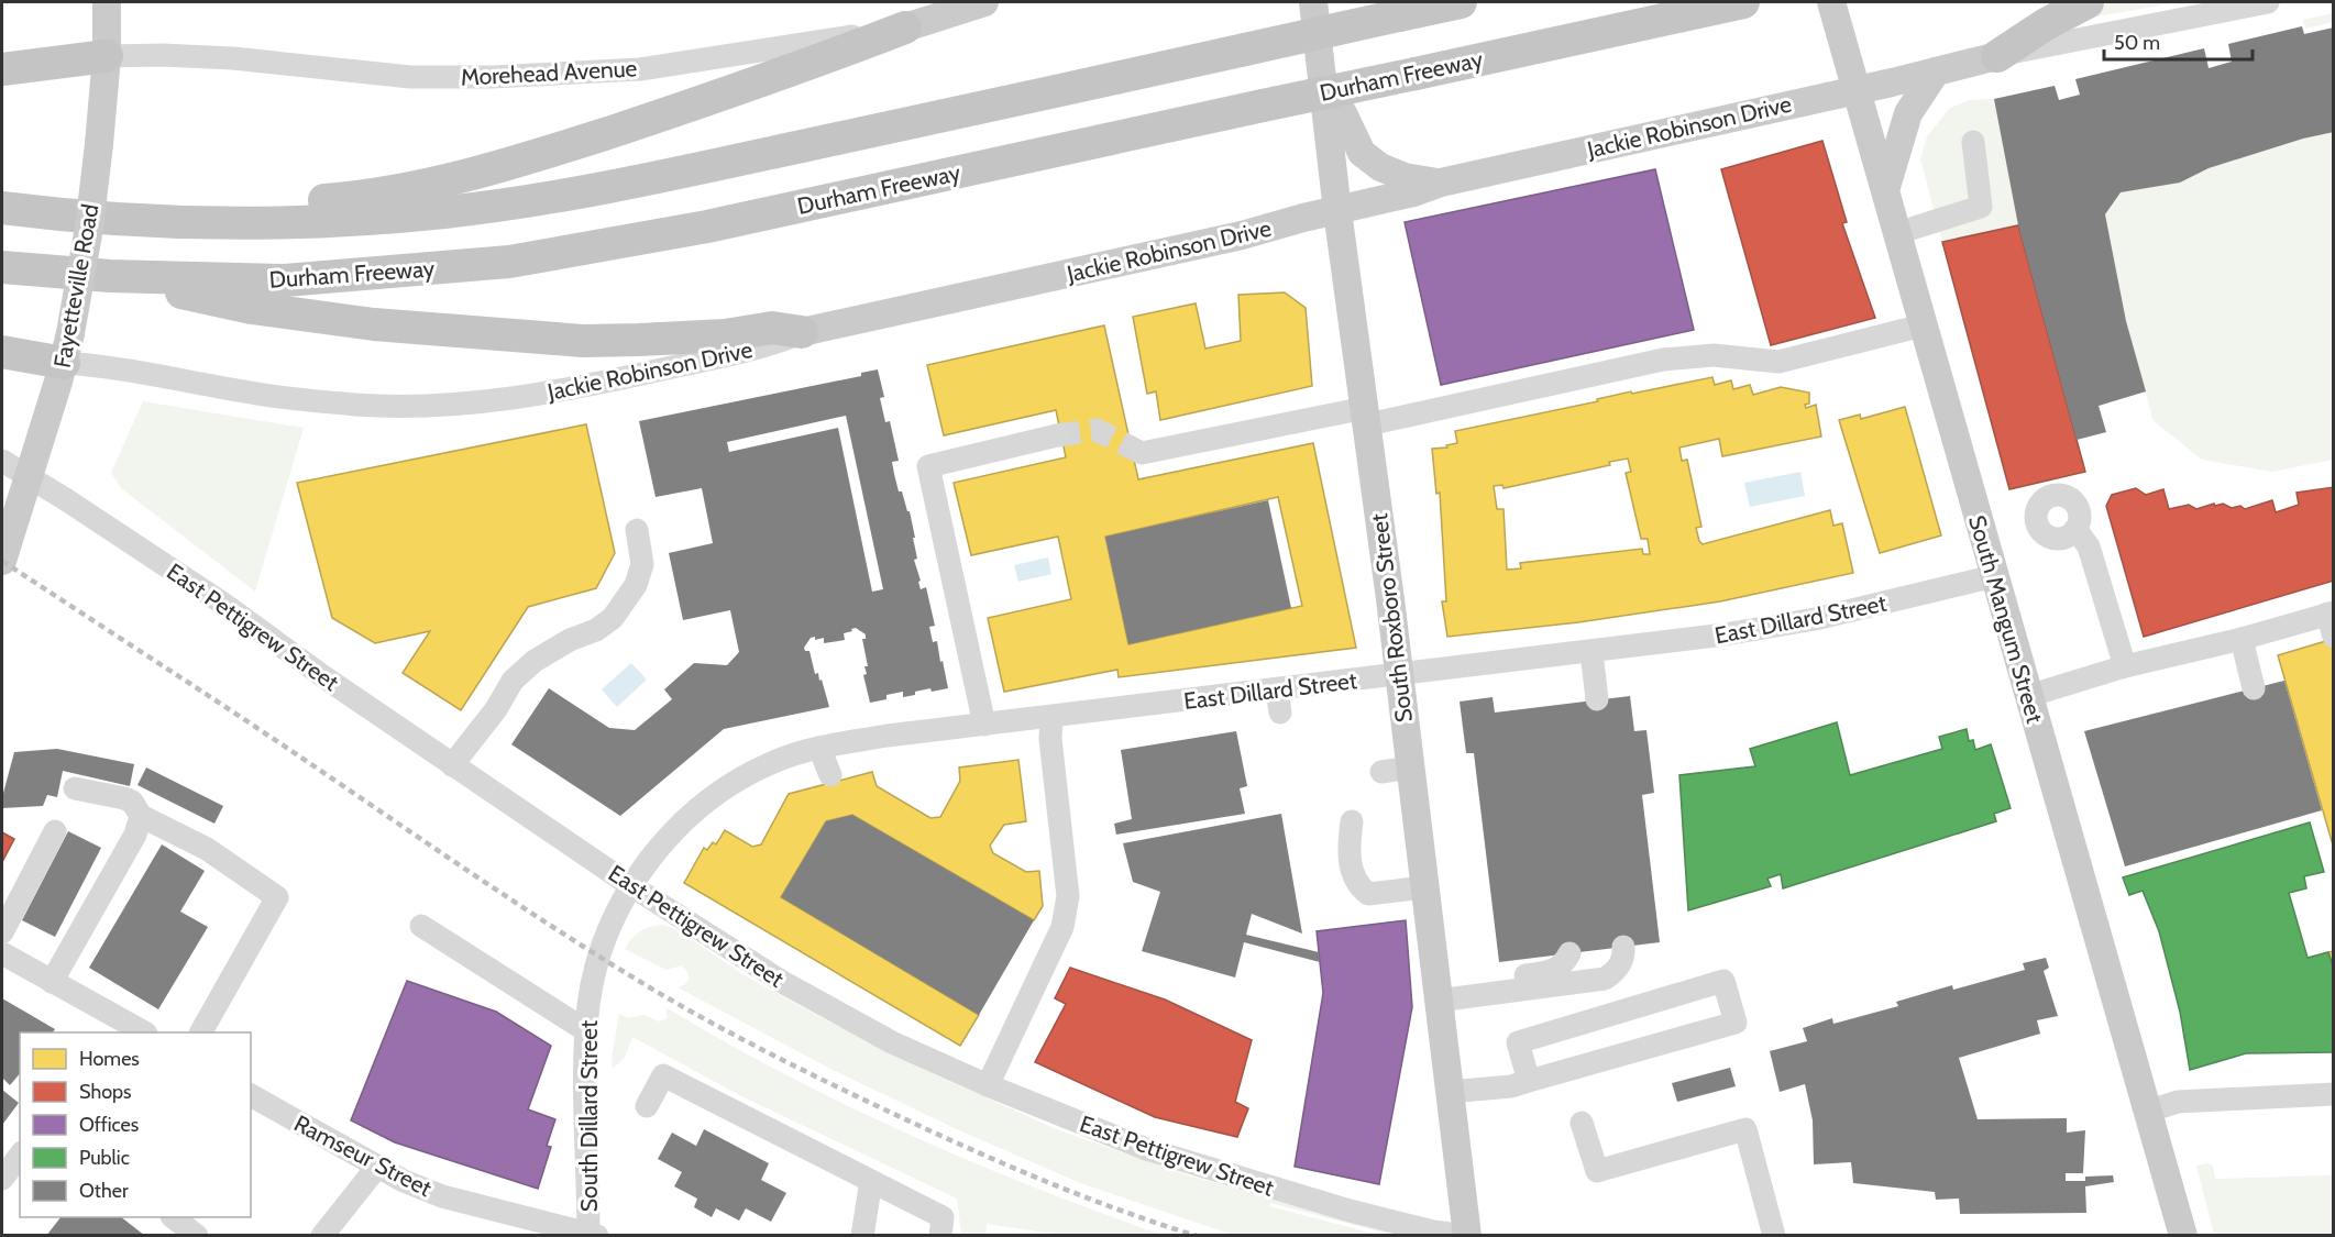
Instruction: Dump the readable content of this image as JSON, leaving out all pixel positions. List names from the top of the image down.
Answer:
{
  "streets": {
    "highway": ["Durham Freeway"],
    "main road": [
      "Morehead Avenue",
      "Jackie Robinson Drive",
      "Fayetteville Road",
      "South Roxboro Street",
      "South Mangum Street"
    ],
    "street": [
      "East Dillard Street",
      "East Pettigrew Street",
      "South Dillard Street",
      "Ramseur Street"
    ]
  },
  "crossings": [
    ["Morehead Avenue", "Fayetteville Road"],
    ["Jackie Robinson Drive", "Fayetteville Road"],
    ["Jackie Robinson Drive", "South Roxboro Street"],
    ["Jackie Robinson Drive", "South Mangum Street"],
    ["Fayetteville Road", "East Pettigrew Street"],
    ["South Roxboro Street", "East Dillard Street"],
    ["South Roxboro Street", "East Pettigrew Street"],
    ["East Dillard Street", "South Mangum Street"],
    ["East Dillard Street", "East Pettigrew Street"],
    ["East Dillard Street", "South Dillard Street"],
    ["East Pettigrew Street", "South Dillard Street"],
    ["South Dillard Street", "Ramseur Street"]
  ],
  "legend": [
    "Homes",
    "Shops",
    "Offices",
    "Public",
    "Other"
  ],
  "scale_bar": "50 m"
}
